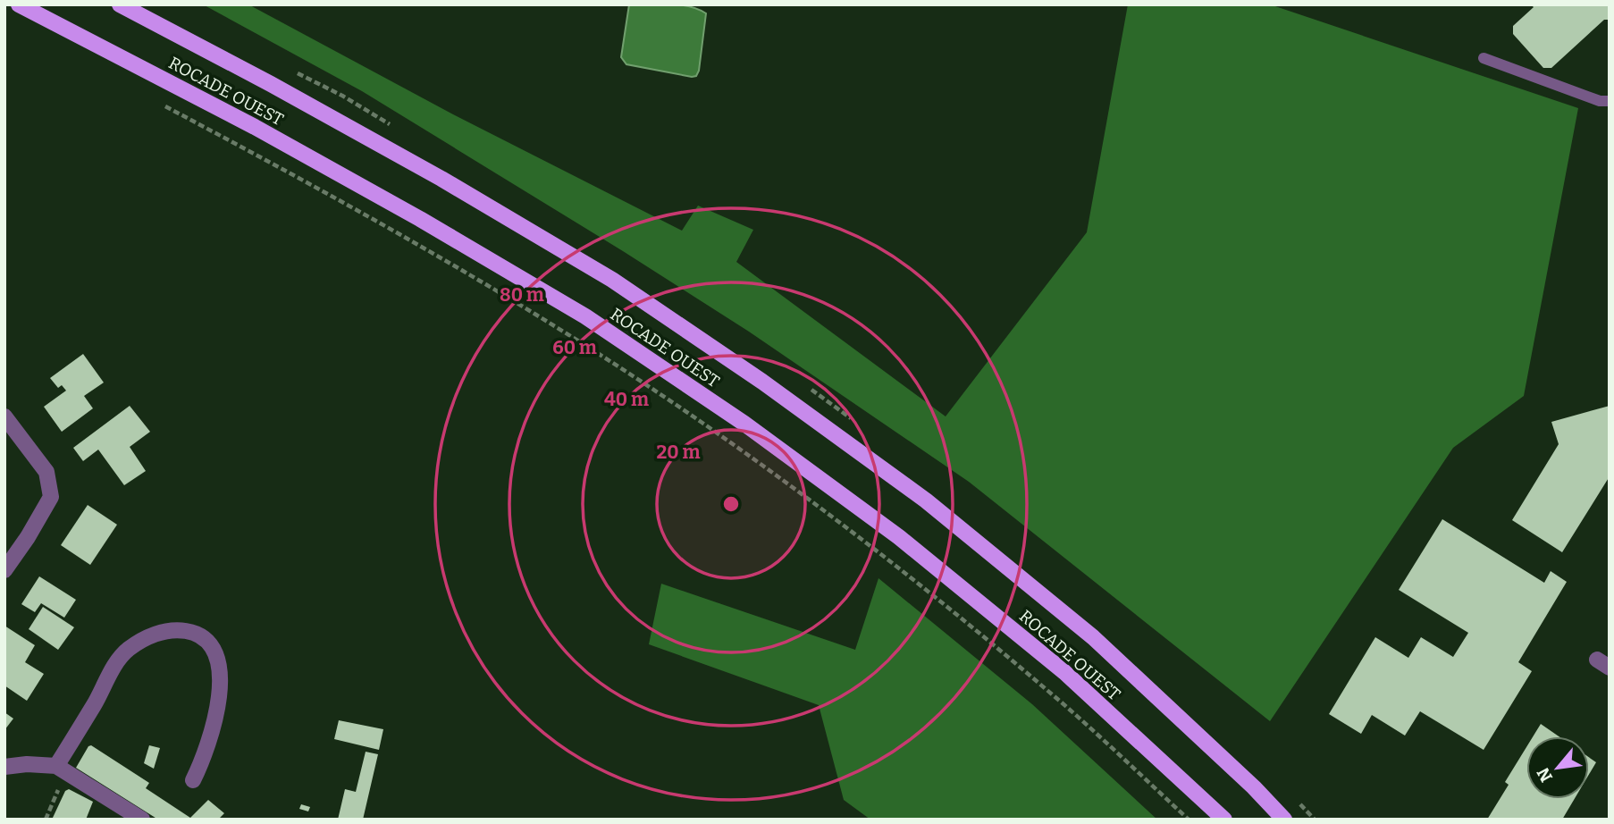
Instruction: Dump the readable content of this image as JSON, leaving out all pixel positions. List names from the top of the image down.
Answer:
{
  "streets": {
    "main road": ["ROCADE OUEST"]
  },
  "north": "bottom left",
  "rings": [
    "80 m",
    "60 m",
    "40 m",
    "20 m"
  ]
}
